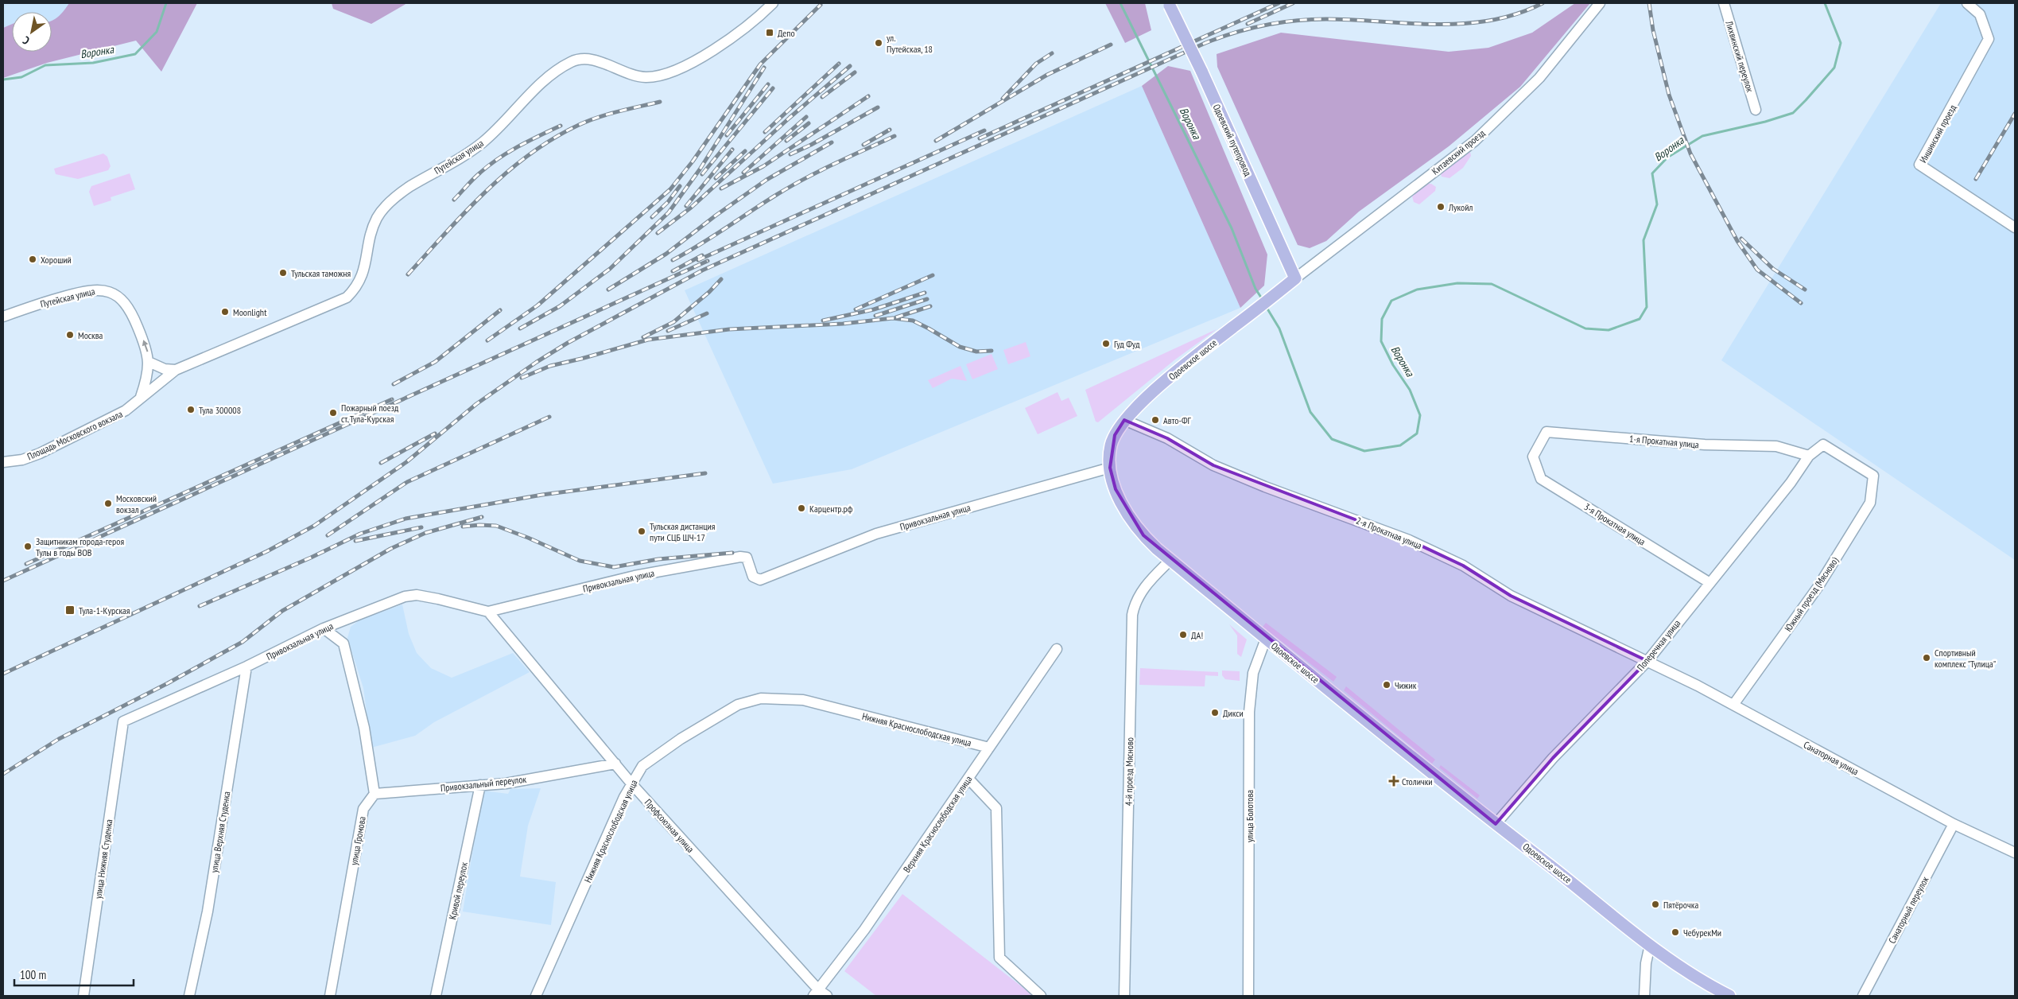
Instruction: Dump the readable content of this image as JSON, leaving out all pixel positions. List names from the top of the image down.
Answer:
{
  "streets": {
    "main road": ["Одоевский путепровод", "Одоевское шоссе"],
    "street": [
      "Лихвинский переулок",
      "Иншинский проезд",
      "Китаевский проезд",
      "Путейская улица",
      "Площадь Московского вокзала",
      "1-я Прокатная улица",
      "Привокзальная улица",
      "3-я Прокатная улица",
      "2-я Прокатная улица",
      "Южный проезд (Мясново)",
      "Поперечная улица",
      "Нижняя Краснослободская улица",
      "Санаторная улица",
      "4-й проезд Мясново",
      "Привокзальный переулок",
      "улица Болотова",
      "Верхняя Краснослободская улица",
      "Профсоюзная улица",
      "улица Верхняя Cтуденка",
      "улица Громова",
      "улица Нижняя Cтуденкa",
      "Кривой переулок",
      "Санаторный переулок"
    ]
  },
  "crossings": [
    ["Одоевский путепровод", "Китаевский проезд"],
    ["Одоевский путепровод", "Одоевское шоссе"],
    ["Китаевский проезд", "Одоевское шоссе"],
    ["Путейская улица", "Площадь Московского вокзала"],
    ["Одоевское шоссе", "Привокзальная улица"],
    ["Одоевское шоссе", "2-я Прокатная улица"],
    ["Одоевское шоссе", "Поперечная улица"],
    ["Одоевское шоссе", "4-й проезд Мясново"],
    ["Одоевское шоссе", "улица Болотова"],
    ["1-я Прокатная улица", "3-я Прокатная улица"],
    ["1-я Прокатная улица", "Южный проезд (Мясново)"],
    ["1-я Прокатная улица", "Поперечная улица"],
    ["Привокзальная улица", "Профсоюзная улица"],
    ["Привокзальная улица", "улица Верхняя Cтуденка"],
    ["Привокзальная улица", "улица Нижняя Cтуденкa"],
    ["3-я Прокатная улица", "Поперечная улица"],
    ["2-я Прокатная улица", "Поперечная улица"],
    ["2-я Прокатная улица", "Санаторная улица"],
    ["Южный проезд (Мясново)", "Поперечная улица"],
    ["Южный проезд (Мясново)", "Санаторная улица"],
    ["Поперечная улица", "Санаторная улица"],
    ["Нижняя Краснослободская улица", "Верхняя Краснослободская улица"],
    ["Нижняя Краснослободская улица", "Профсоюзная улица"],
    ["Санаторная улица", "Санаторный переулок"],
    ["Привокзальный переулок", "Профсоюзная улица"],
    ["Привокзальный переулок", "улица Громова"],
    ["Привокзальный переулок", "Кривой переулок"],
    ["Верхняя Краснослободская улица", "Профсоюзная улица"]
  ],
  "water": ["Воронка"],
  "places": {
    "transit": ["Депо", "Тула-1-Курская"],
    "other": [
      "ул. Путейская, 18",
      "Лукойл",
      "Хороший",
      "Тульская таможня",
      "Moonlight",
      "Москва",
      "Гуд Фуд",
      "Тула 300008",
      "Пожарный поезд ст. Тула-Курская",
      "Авто-ФГ",
      "Московский вокзал",
      "Карцентр.рф",
      "Тульская дистанция пути СЦБ ШЧ-17",
      "Защитникам города-героя Тулы в годы ВОВ",
      "ДА!",
      "Спортивный комплекс \"Тулица\"",
      "Чижик",
      "Дикси",
      "Пятёрочка",
      "ЧебурекМи"
    ],
    "health": ["Столички"]
  },
  "scale_bar": "100 m",
  "north": "bottom left"
}
